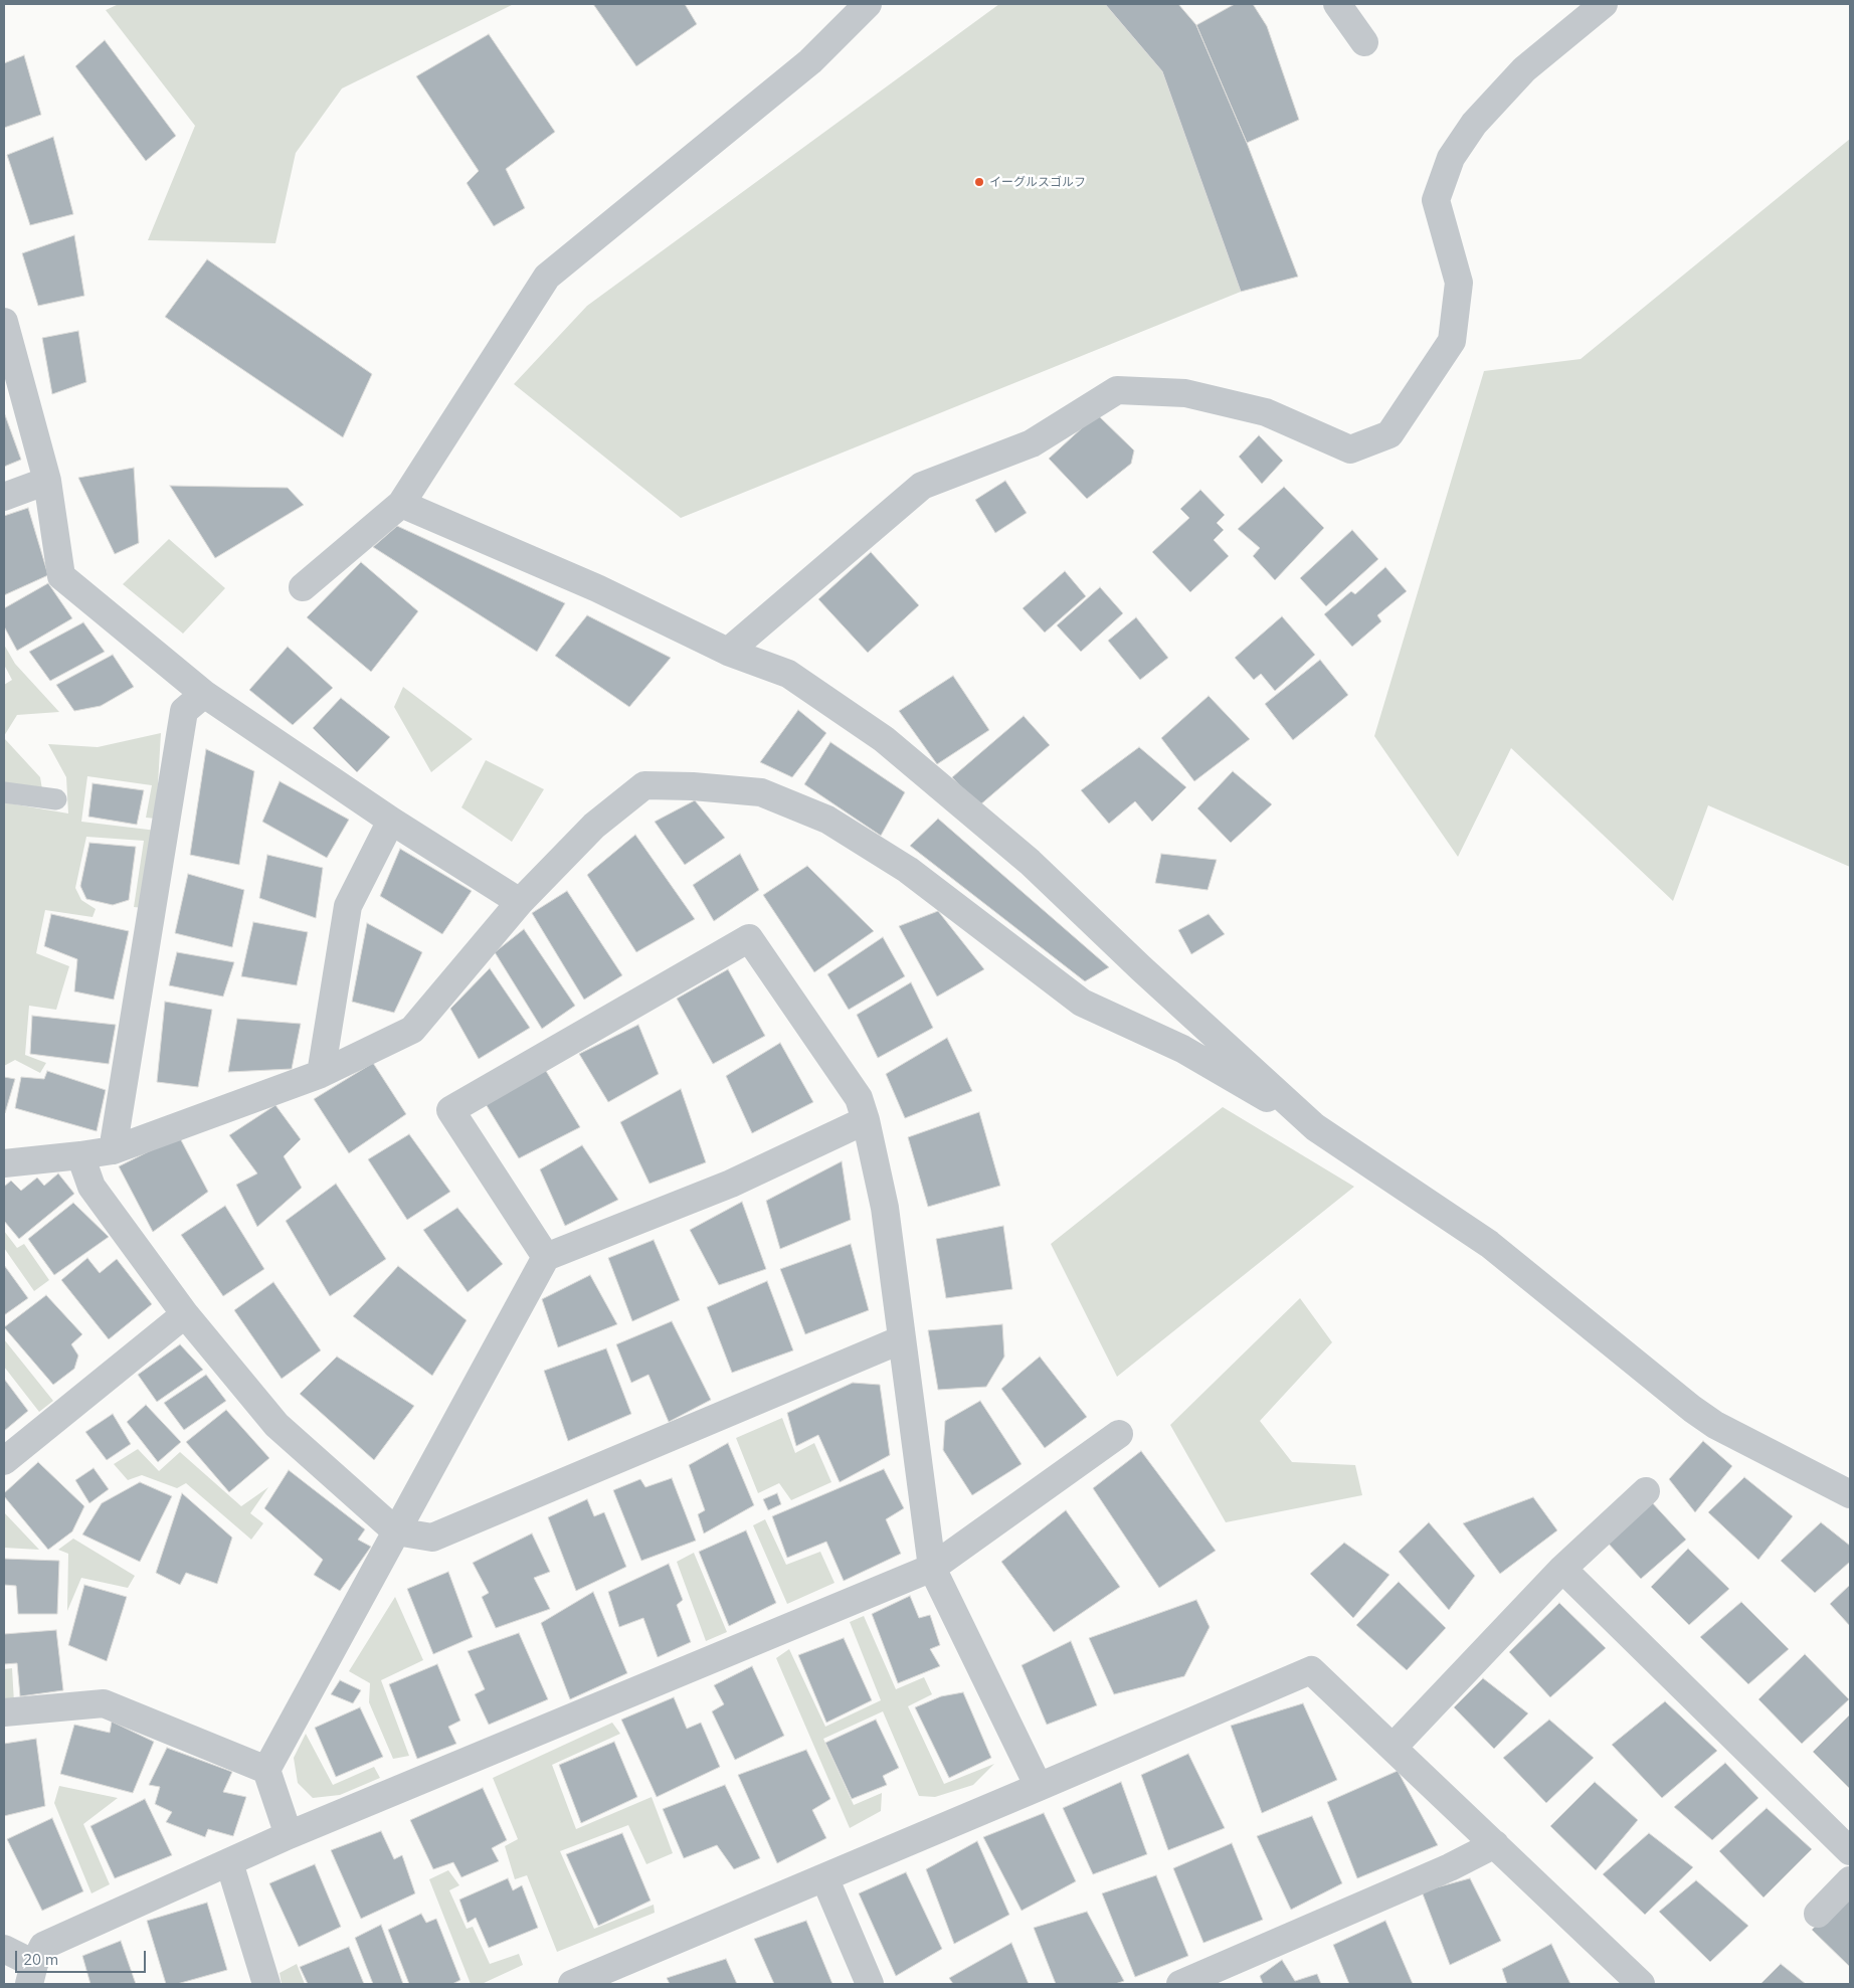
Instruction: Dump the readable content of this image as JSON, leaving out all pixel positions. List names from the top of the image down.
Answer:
{
  "places": ["イーグルスゴルフ"],
  "scale_bar": "20 m"
}
